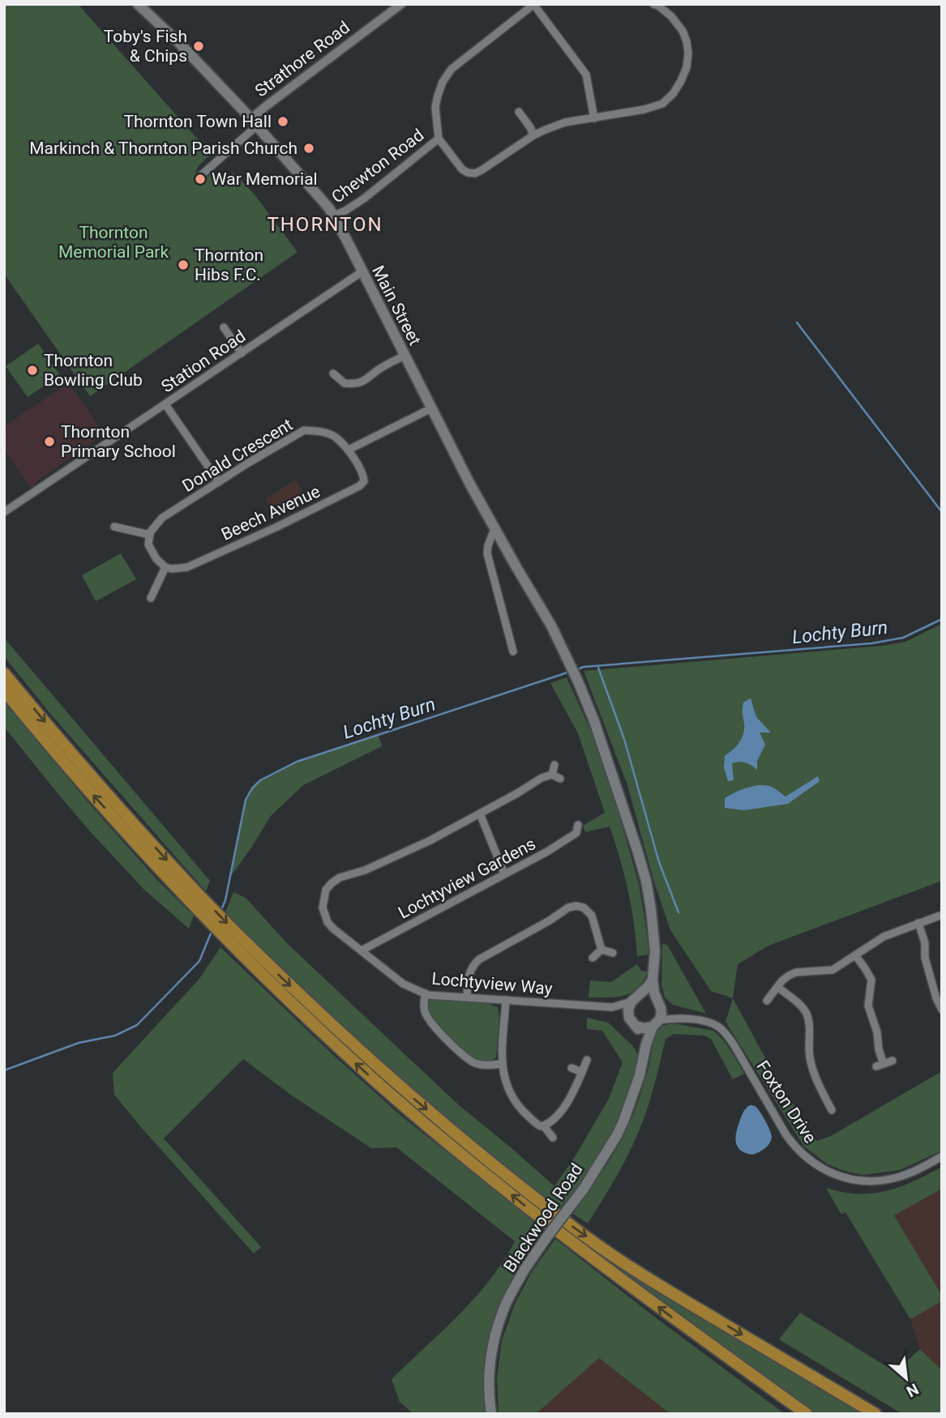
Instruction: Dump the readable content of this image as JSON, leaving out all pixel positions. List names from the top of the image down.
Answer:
{
  "streets": {
    "main road": ["Main Street", "Blackwood Road"],
    "street": [
      "Strathore Road",
      "Chewton Road",
      "Station Road",
      "Donald Crescent",
      "Beech Avenue",
      "Lochtyview Gardens",
      "Lochtyview Way",
      "Foxton Drive"
    ]
  },
  "crossings": [
    ["Strathore Road", "Main Street"],
    ["Chewton Road", "Main Street"],
    ["Main Street", "Station Road"],
    ["Main Street", "Lochtyview Way"],
    ["Main Street", "Foxton Drive"],
    ["Main Street", "Blackwood Road"],
    ["Donald Crescent", "Beech Avenue"],
    ["Lochtyview Gardens", "Lochtyview Way"],
    ["Lochtyview Way", "Foxton Drive"],
    ["Lochtyview Way", "Blackwood Road"],
    ["Foxton Drive", "Blackwood Road"]
  ],
  "districts": ["THORNTON"],
  "water": ["Lochty Burn"],
  "parks": ["Thornton Memorial Park"],
  "places": [
    "Toby's Fish & Chips",
    "Thornton Town Hall",
    "Markinch & Thornton Parish Church",
    "War Memorial",
    "Thornton Hibs F.C.",
    "Thornton Bowling Club",
    "Thornton Primary School"
  ],
  "north": "bottom right"
}
